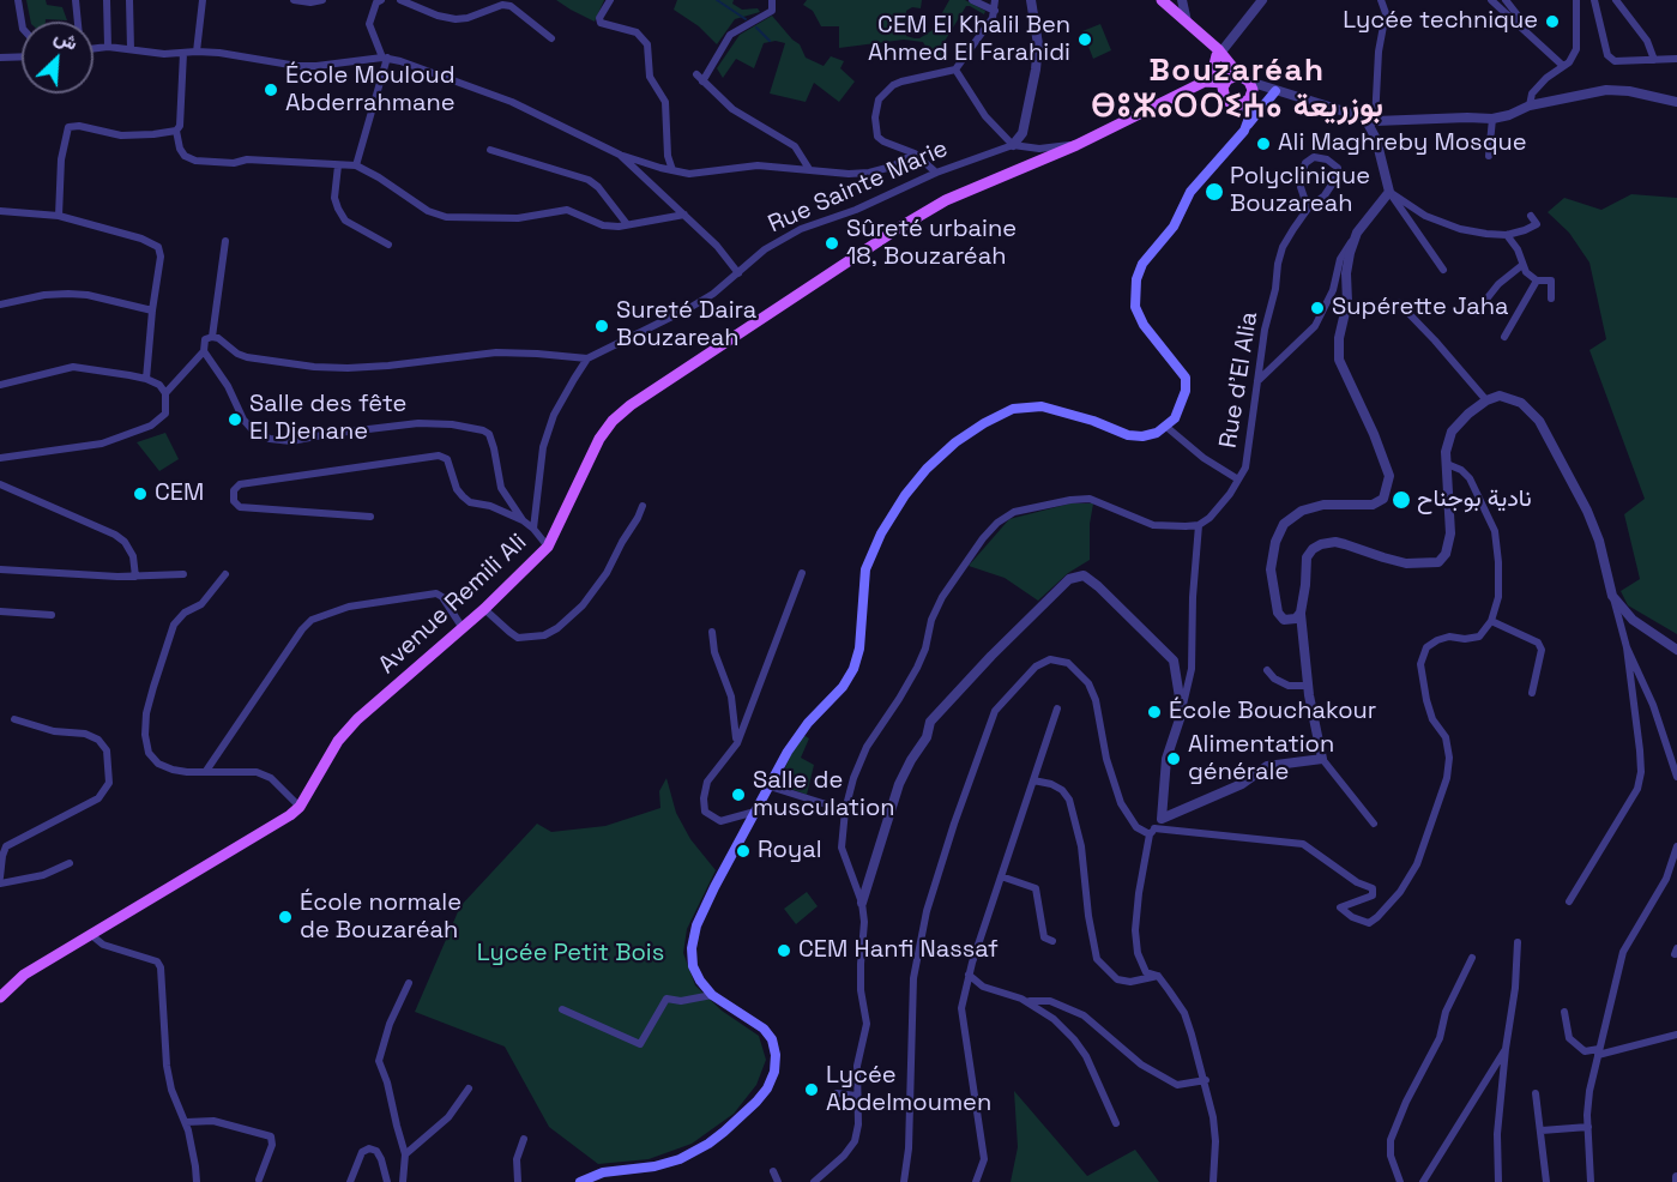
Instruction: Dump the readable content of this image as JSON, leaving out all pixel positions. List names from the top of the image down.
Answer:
{
  "streets": {
    "main road": ["Avenue Remili Ali"],
    "street": ["Rue Sainte Marie", "Rue d'El Alia"]
  },
  "crossings": [
    ["Rue Sainte Marie", "Avenue Remili Ali"]
  ],
  "districts": ["Bouzaréah ⴱⵓⵣⴰⵔⵔⵉⵄⴰ بوزريعة"],
  "parks": ["Lycée Petit Bois"],
  "places": [
    "Lycée technique",
    "CEM El Khalil Ben Ahmed El Farahidi",
    "École Mouloud Abderrahmane",
    "Ali Maghreby Mosque",
    "Polyclinique Bouzareah",
    "Sûreté urbaine 18, Bouzaréah",
    "Supérette Jaha",
    "Sureté Daira Bouzareah",
    "Salle des fête El Djenane",
    "CEM",
    "نادية بوجناح",
    "École Bouchakour",
    "Alimentation générale",
    "Salle de musculation",
    "Royal",
    "École normale de Bouzaréah",
    "CEM Hanfi Nassaf",
    "Lycée Abdelmoumen"
  ],
  "north": "top right"
}
